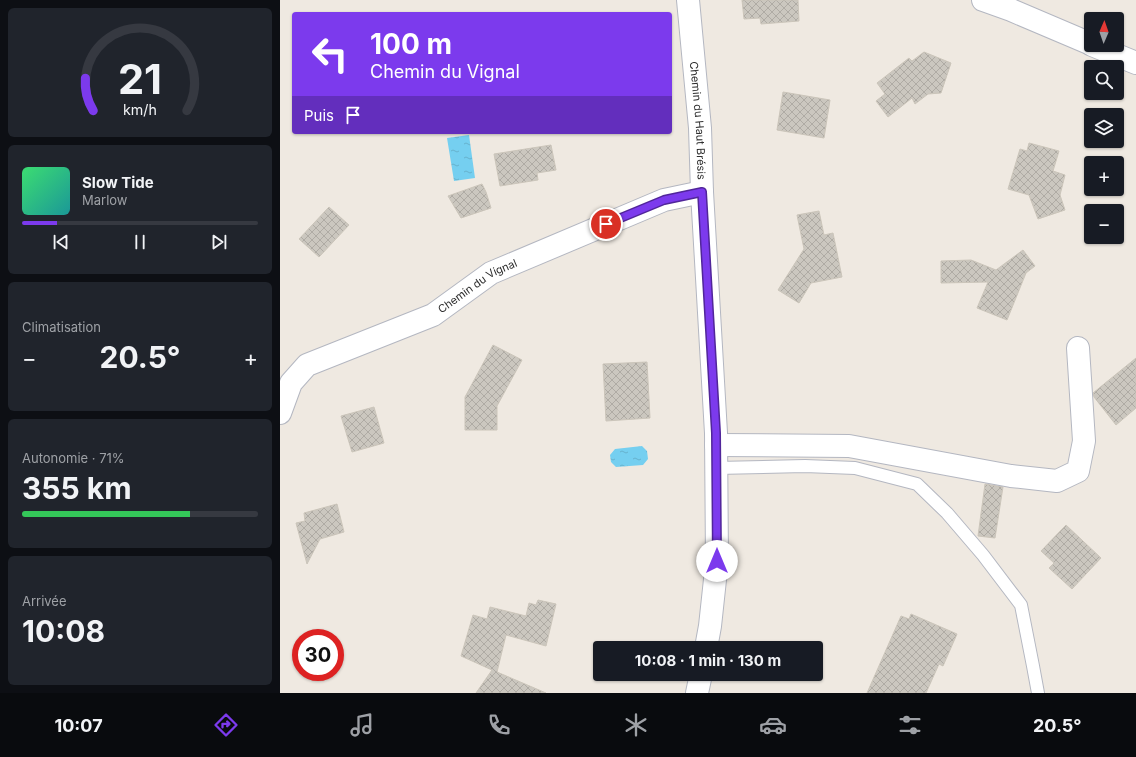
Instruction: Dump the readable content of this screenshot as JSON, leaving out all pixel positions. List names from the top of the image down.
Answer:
{
  "streets": {
    "street": ["Chemin du Haut Brésis", "Chemin du Vignal"]
  },
  "crossings": [
    ["Chemin du Haut Brésis", "Chemin du Vignal"]
  ],
  "north": "top",
  "page": {
    "map_buttons": ["+", "−"],
    "turn": ["100 m", "Chemin du Vignal"],
    "then": "Puis",
    "song": ["Slow Tide", "Marlow"],
    "tile": [
      "Climatisation",
      ["Autonomie · 71%", "355 km"],
      ["Arrivée", "10:08"]
    ],
    "heat": ["−", "20.5°", "+"],
    "limit": "30",
    "trip": "10:08 · 1 min · 130 m",
    "tabs": ["10:07", "20.5°"],
    "gauge": ["21", "km/h"]
  }
}
